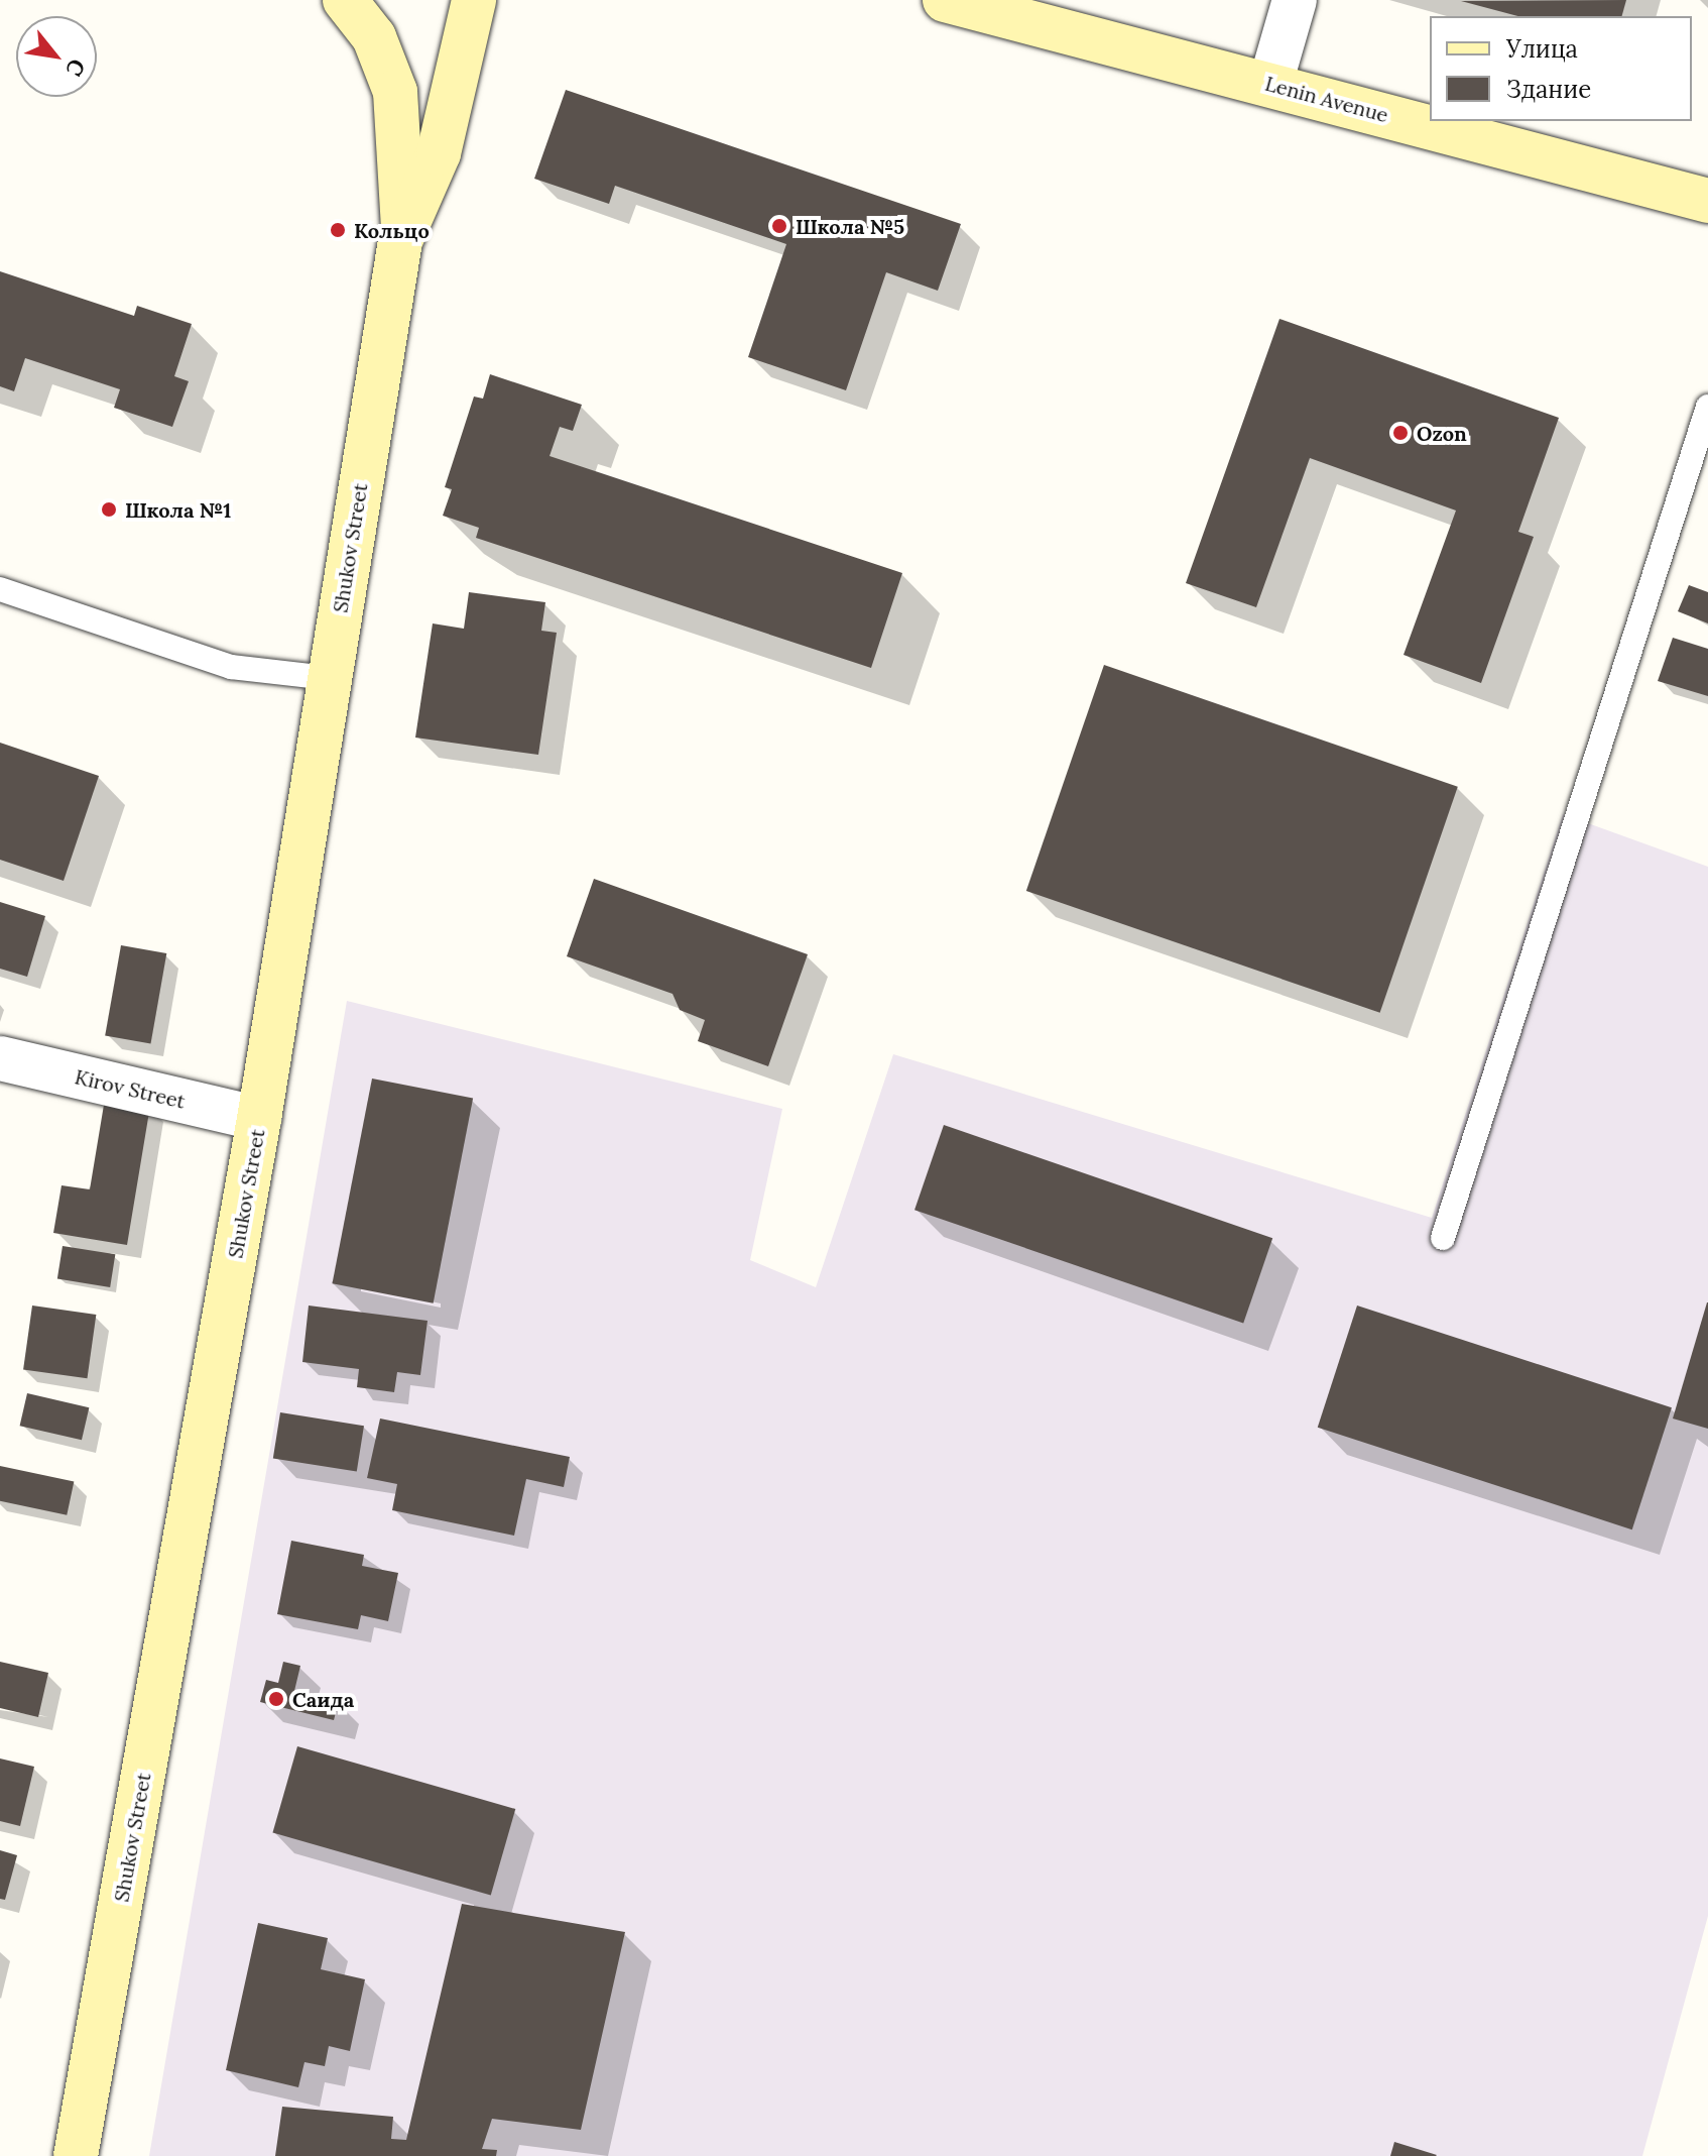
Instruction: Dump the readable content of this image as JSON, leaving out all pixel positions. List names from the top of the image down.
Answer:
{
  "streets": {
    "main road": ["Lenin Avenue", "Shukov Street"],
    "street": ["Kirov Street"]
  },
  "crossings": [
    ["Shukov Street", "Kirov Street"]
  ],
  "places": [
    "Школа №5",
    "Кольцо",
    "Ozon",
    "Школа №1",
    "Саида"
  ],
  "legend": ["Улица", "Здание"],
  "north": "bottom right"
}
